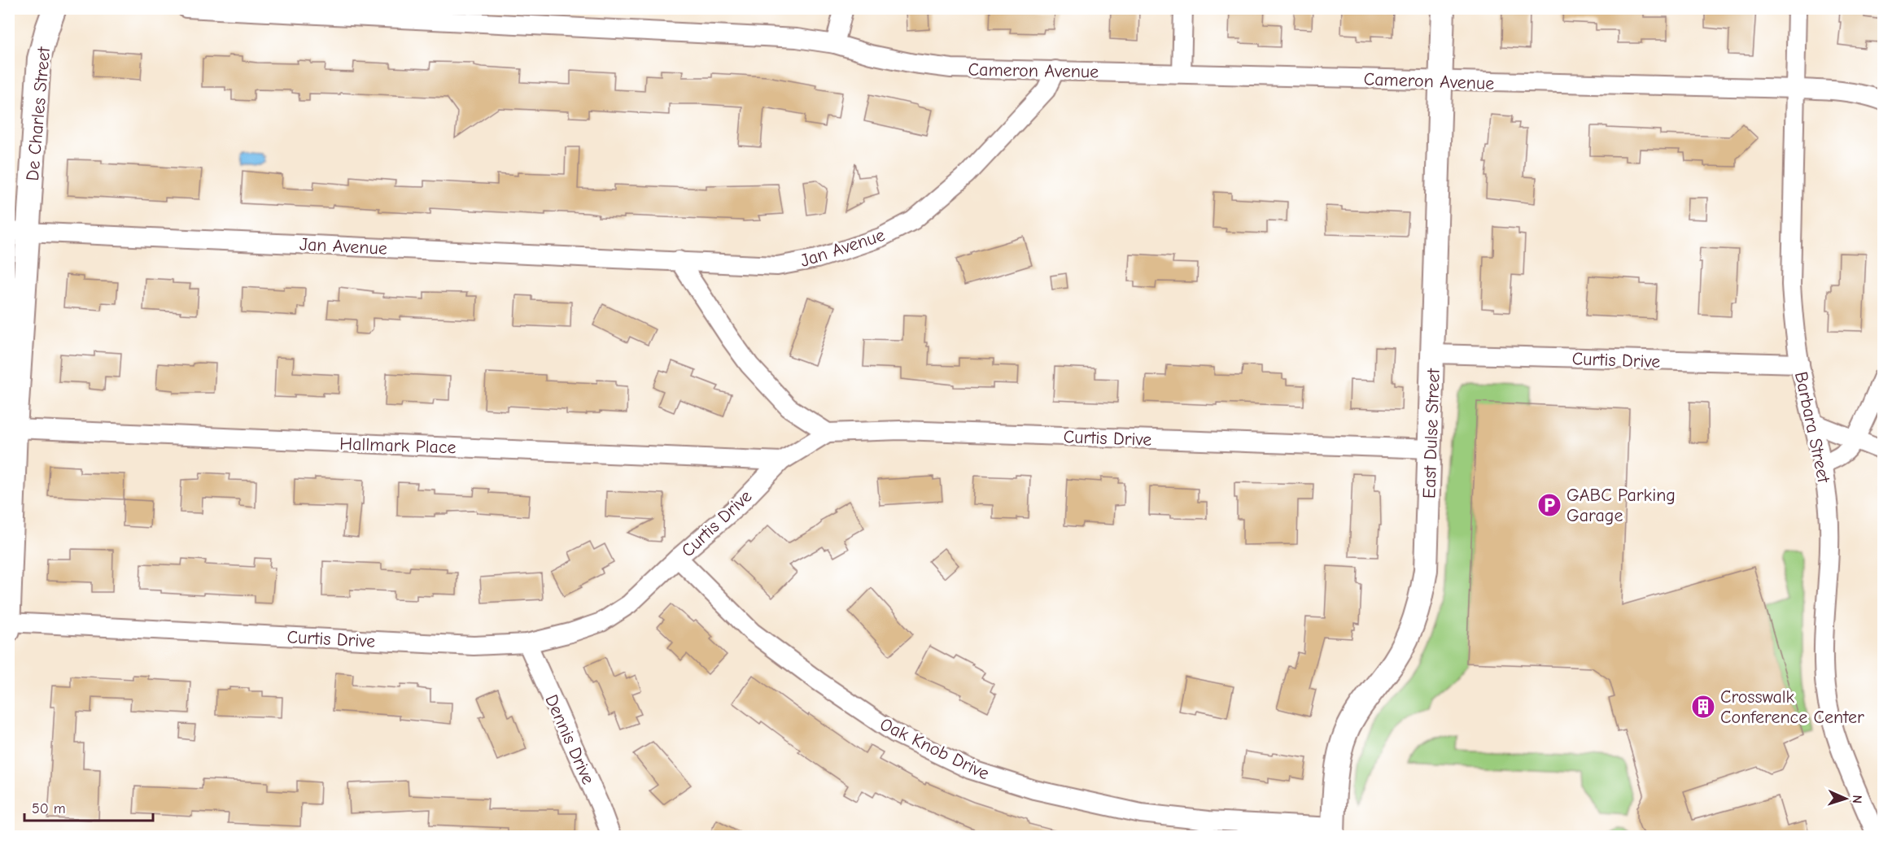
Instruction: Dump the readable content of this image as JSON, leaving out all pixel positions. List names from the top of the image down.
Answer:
{
  "streets": {
    "street": [
      "Cameron Avenue",
      "De Charles Street",
      "Jan Avenue",
      "Curtis Drive",
      "Barbara Street",
      "East Dulse Street",
      "Hallmark Place",
      "Dennis Drive",
      "Oak Knob Drive"
    ]
  },
  "crossings": [
    ["Cameron Avenue", "Jan Avenue"],
    ["Cameron Avenue", "Barbara Street"],
    ["Cameron Avenue", "East Dulse Street"],
    ["De Charles Street", "Jan Avenue"],
    ["De Charles Street", "Curtis Drive"],
    ["De Charles Street", "Hallmark Place"],
    ["Curtis Drive", "Barbara Street"],
    ["Curtis Drive", "East Dulse Street"],
    ["Curtis Drive", "Hallmark Place"],
    ["Curtis Drive", "Dennis Drive"],
    ["Curtis Drive", "Oak Knob Drive"],
    ["East Dulse Street", "Oak Knob Drive"]
  ],
  "places": {
    "parking": ["GABC Parking Garage"],
    "building": ["Crosswalk Conference Center"]
  },
  "scale_bar": "50 m",
  "north": "right"
}
